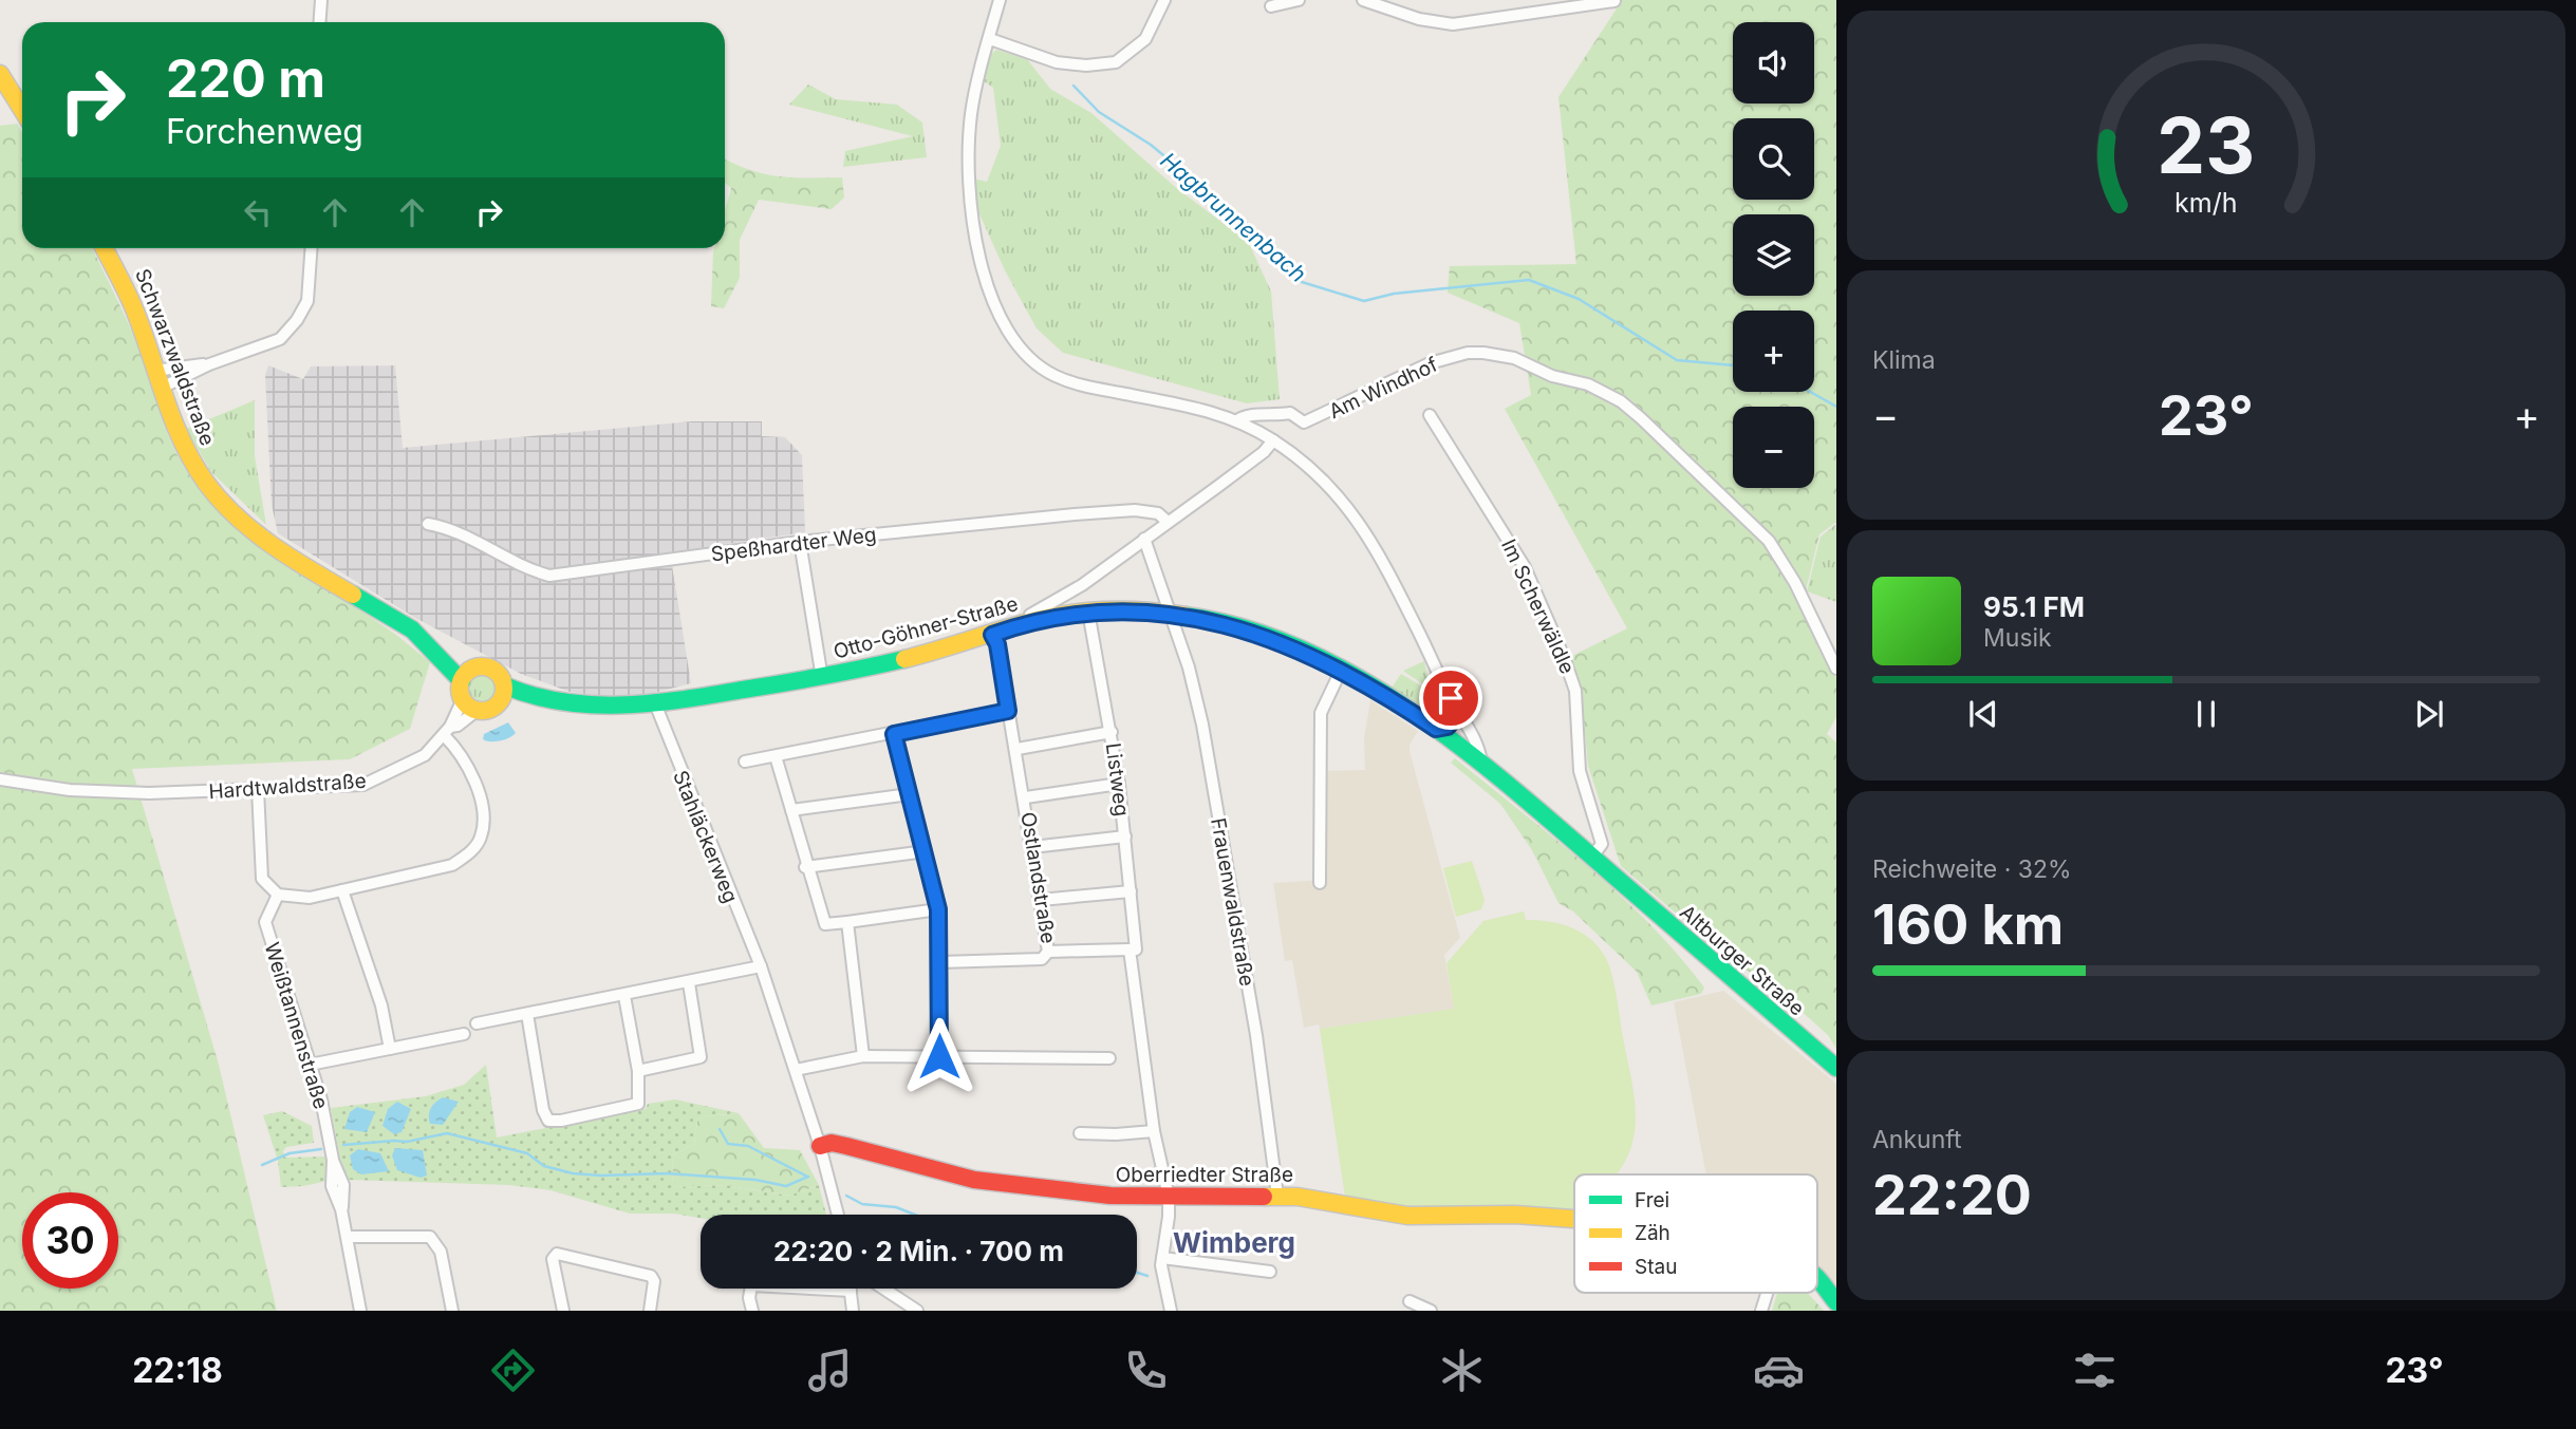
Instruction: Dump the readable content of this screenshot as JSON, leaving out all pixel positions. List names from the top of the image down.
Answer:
{
  "streets": {
    "street": [
      "Schwarzwaldstraße",
      "Am Windhof",
      "Speßhardter Weg",
      "Im Scherwäldle",
      "Otto-Göhner-Straße",
      "Listweg",
      "Hardtwaldstraße",
      "Stahläckerweg",
      "Ostlandstraße",
      "Frauenwaldstraße",
      "Altburger Straße",
      "Weißtannenstraße",
      "Oberriedter Straße"
    ]
  },
  "crossings": [
    ["Schwarzwaldstraße", "Otto-Göhner-Straße"],
    ["Schwarzwaldstraße", "Hardtwaldstraße"],
    ["Am Windhof", "Otto-Göhner-Straße"],
    ["Speßhardter Weg", "Otto-Göhner-Straße"],
    ["Im Scherwäldle", "Otto-Göhner-Straße"],
    ["Otto-Göhner-Straße", "Listweg"],
    ["Otto-Göhner-Straße", "Hardtwaldstraße"],
    ["Otto-Göhner-Straße", "Stahläckerweg"],
    ["Otto-Göhner-Straße", "Ostlandstraße"],
    ["Otto-Göhner-Straße", "Frauenwaldstraße"],
    ["Otto-Göhner-Straße", "Altburger Straße"],
    ["Stahläckerweg", "Oberriedter Straße"],
    ["Ostlandstraße", "Oberriedter Straße"],
    ["Frauenwaldstraße", "Oberriedter Straße"]
  ],
  "districts": ["Wimberg"],
  "water": ["Hagbrunnenbach"],
  "legend": ["Frei", "Zäh", "Stau"],
  "page": {
    "map_buttons": ["+", "−"],
    "turn": ["220 m", "Forchenweg"],
    "tile": [
      "Klima",
      ["Reichweite · 32%", "160 km"],
      ["Ankunft", "22:20"]
    ],
    "heat": ["−", "23°", "+"],
    "song": ["95.1 FM", "Musik"],
    "limit": "30",
    "trip": "22:20 · 2 Min. · 700 m",
    "tabs": ["22:18", "23°"],
    "gauge": ["23", "km/h"]
  }
}
